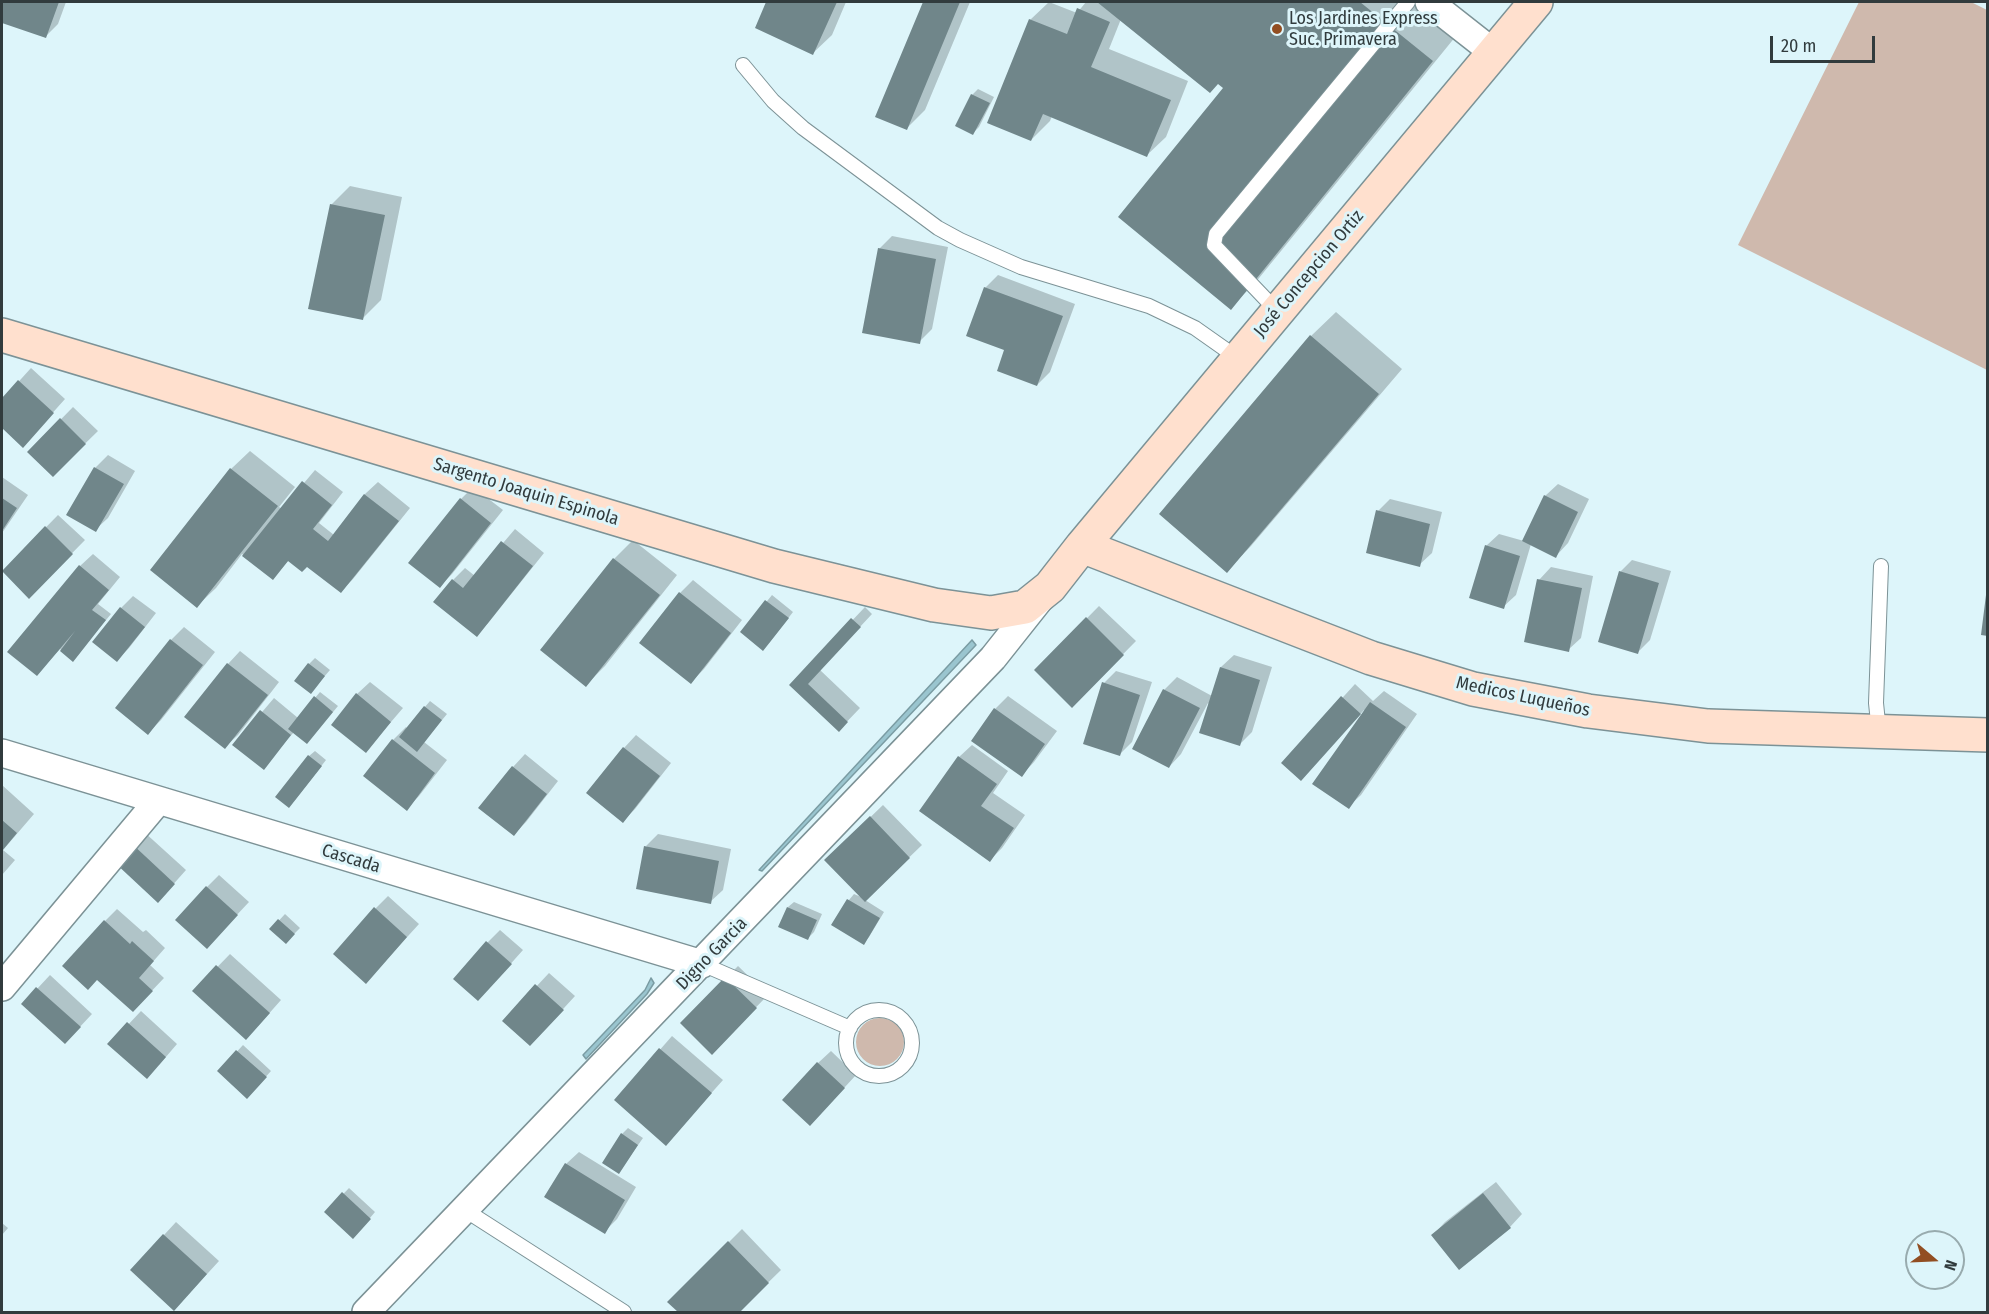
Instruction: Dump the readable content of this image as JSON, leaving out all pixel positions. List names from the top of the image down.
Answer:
{
  "streets": {
    "street": [
      "José Concepcion Ortiz",
      "Sargento Joaquin Espinola",
      "Medicos Luqueños",
      "Cascada",
      "Digno Garcia"
    ]
  },
  "crossings": [
    ["José Concepcion Ortiz", "Sargento Joaquin Espinola"],
    ["José Concepcion Ortiz", "Medicos Luqueños"],
    ["Sargento Joaquin Espinola", "Medicos Luqueños"],
    ["Sargento Joaquin Espinola", "Digno Garcia"],
    ["Cascada", "Digno Garcia"]
  ],
  "places": ["Los Jardines Express Suc. Primavera"],
  "scale_bar": "20 m",
  "north": "right"
}
